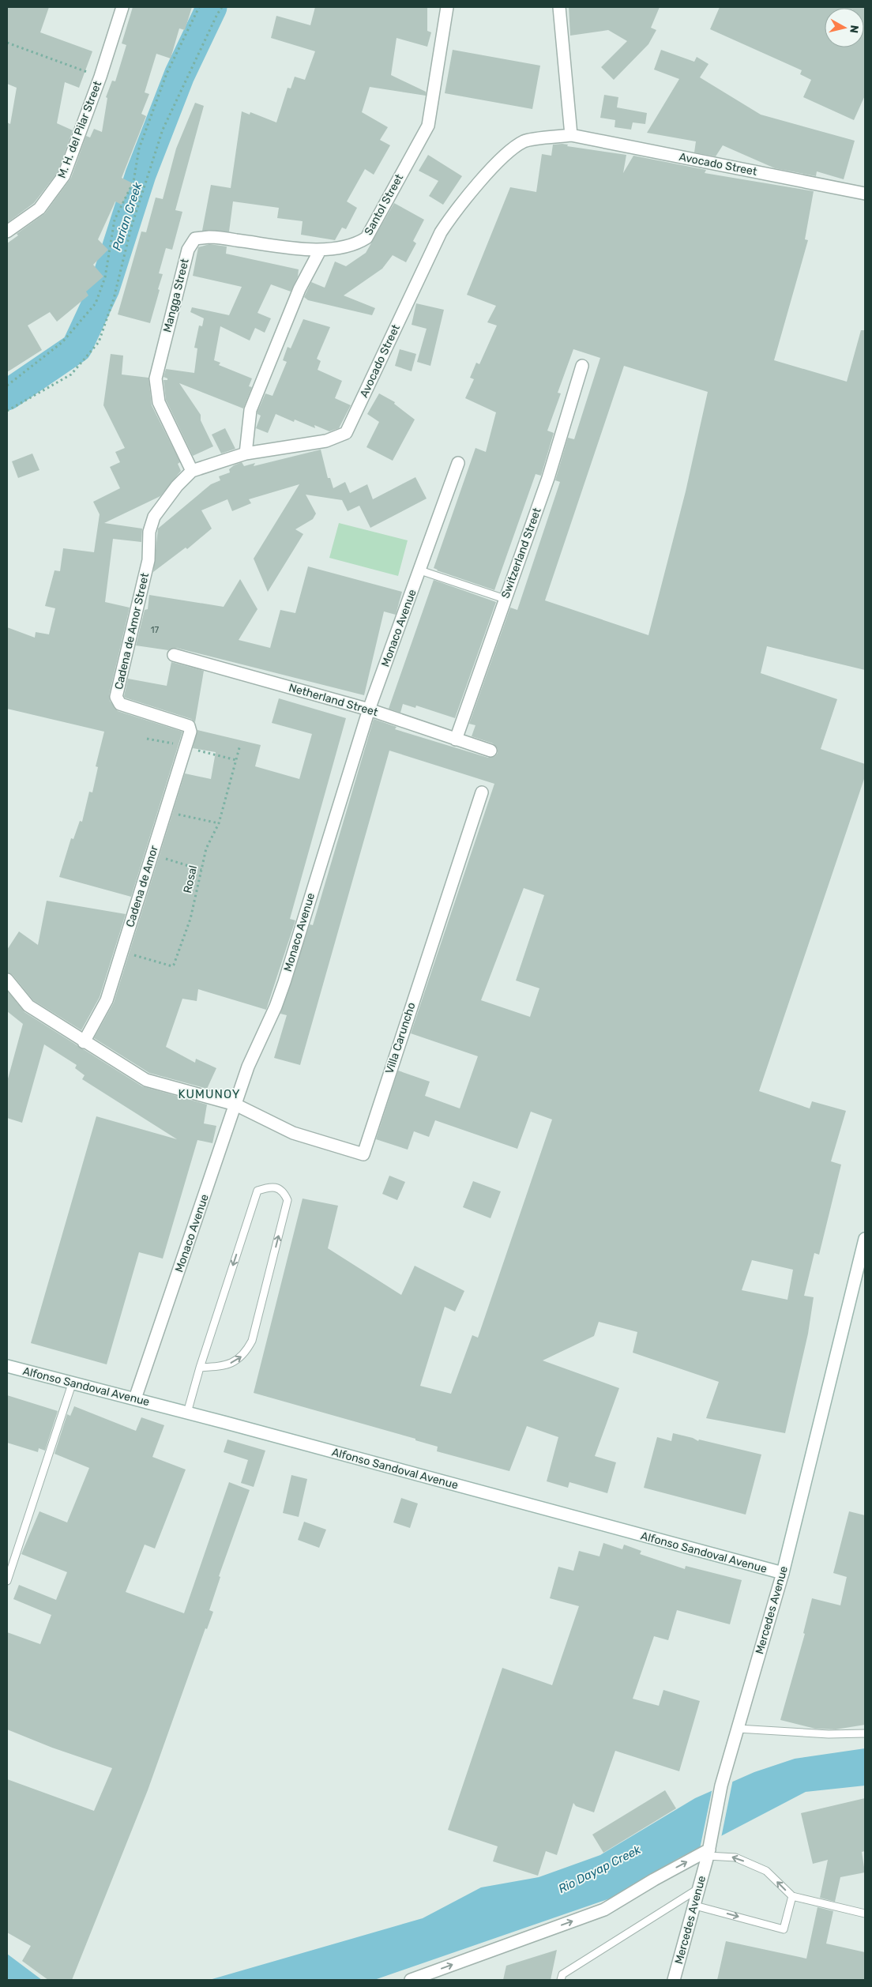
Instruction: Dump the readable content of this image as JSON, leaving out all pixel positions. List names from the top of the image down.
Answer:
{
  "streets": {
    "street": [
      "M. H. del Pilar Street",
      "Avocado Street",
      "Santol Street",
      "Mangga Street",
      "Switzerland Street",
      "Monaco Avenue",
      "Cadena de Amor Street",
      "Netherland Street",
      "Cadena de Amor",
      "Villa Caruncho",
      "Alfonso Sandoval Avenue",
      "Mercedes Avenue"
    ],
    "path": ["Rosal"]
  },
  "crossings": [
    ["Avocado Street", "Mangga Street"],
    ["Avocado Street", "Cadena de Amor Street"],
    ["Santol Street", "Mangga Street"],
    ["Mangga Street", "Cadena de Amor Street"],
    ["Switzerland Street", "Netherland Street"],
    ["Monaco Avenue", "Netherland Street"],
    ["Monaco Avenue", "Villa Caruncho"],
    ["Monaco Avenue", "Alfonso Sandoval Avenue"],
    ["Cadena de Amor Street", "Cadena de Amor"],
    ["Rosal", "Cadena de Amor"],
    ["Alfonso Sandoval Avenue", "Mercedes Avenue"]
  ],
  "districts": ["KUMUNOY"],
  "water": ["Parian Creek", "Rio Dayap Creek"],
  "house_numbers": ["17"],
  "north": "right"
}
